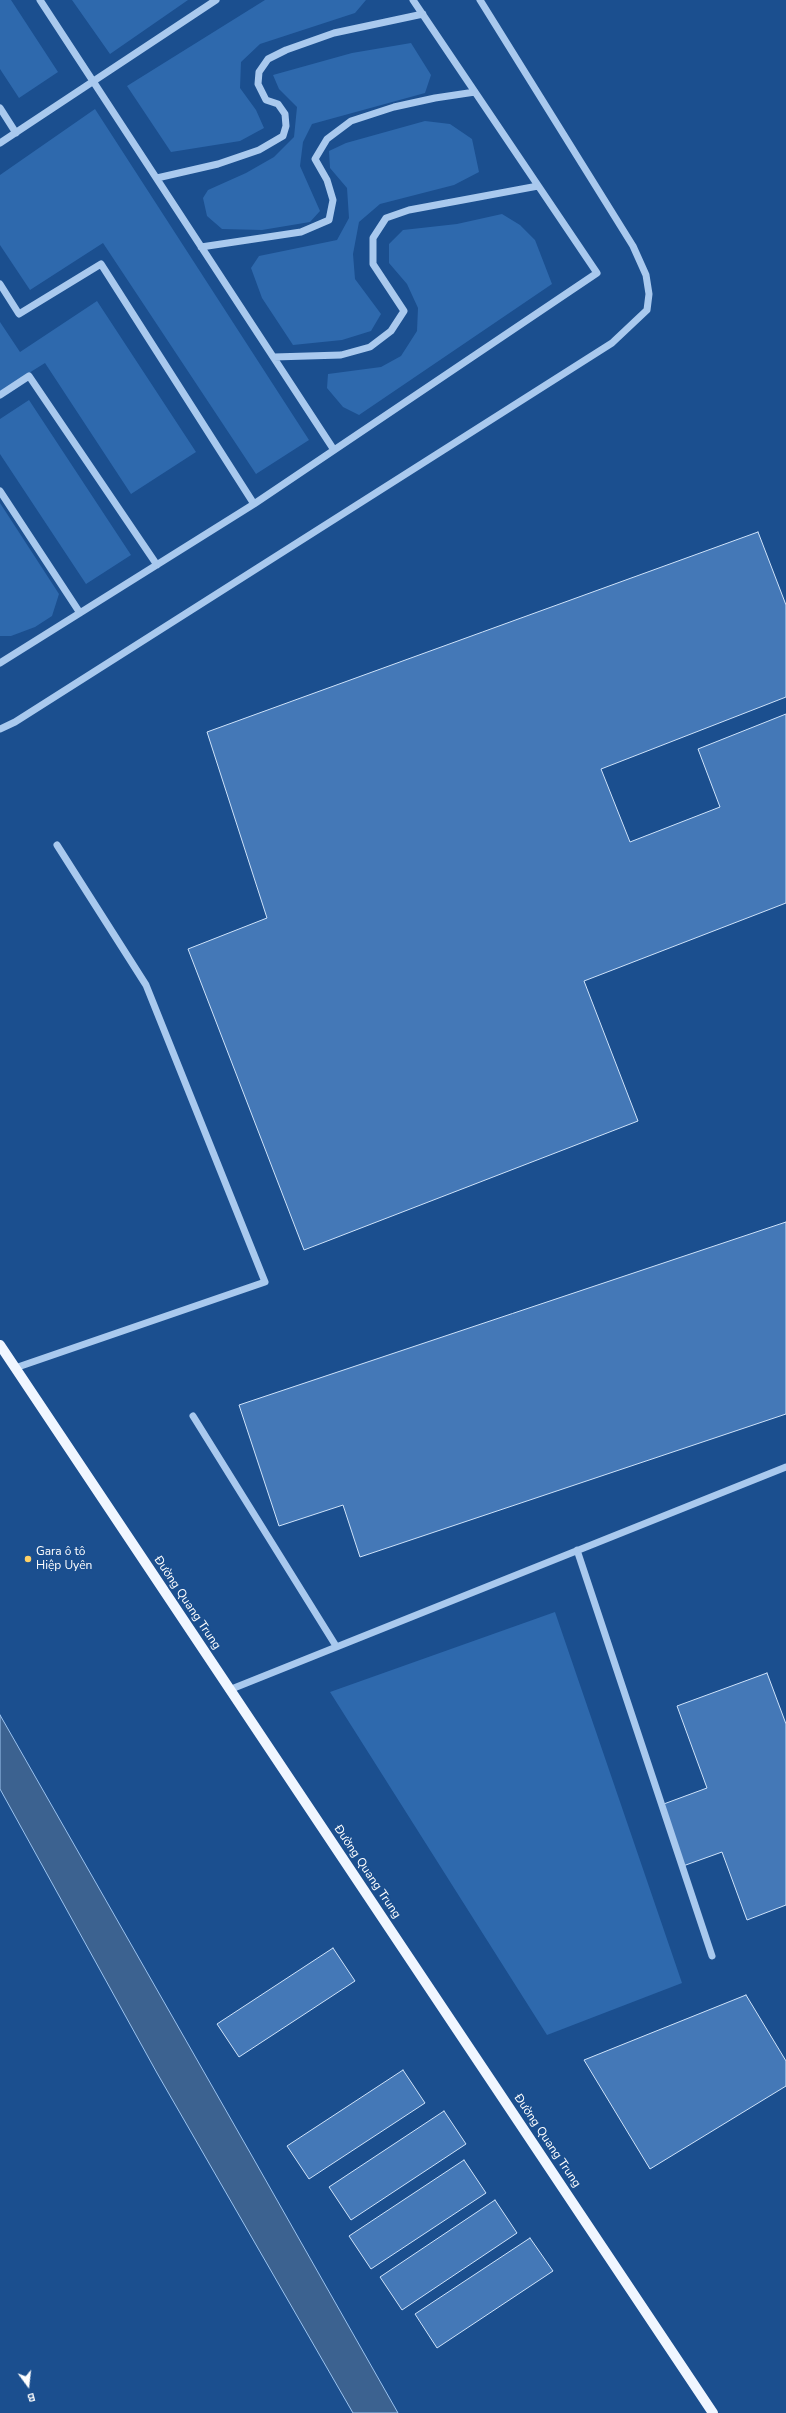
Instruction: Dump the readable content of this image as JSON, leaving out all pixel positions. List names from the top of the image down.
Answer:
{
  "streets": {
    "main road": ["Đường Quang Trung"]
  },
  "places": ["Gara ô tô Hiệp Uyên"],
  "north": "bottom"
}
